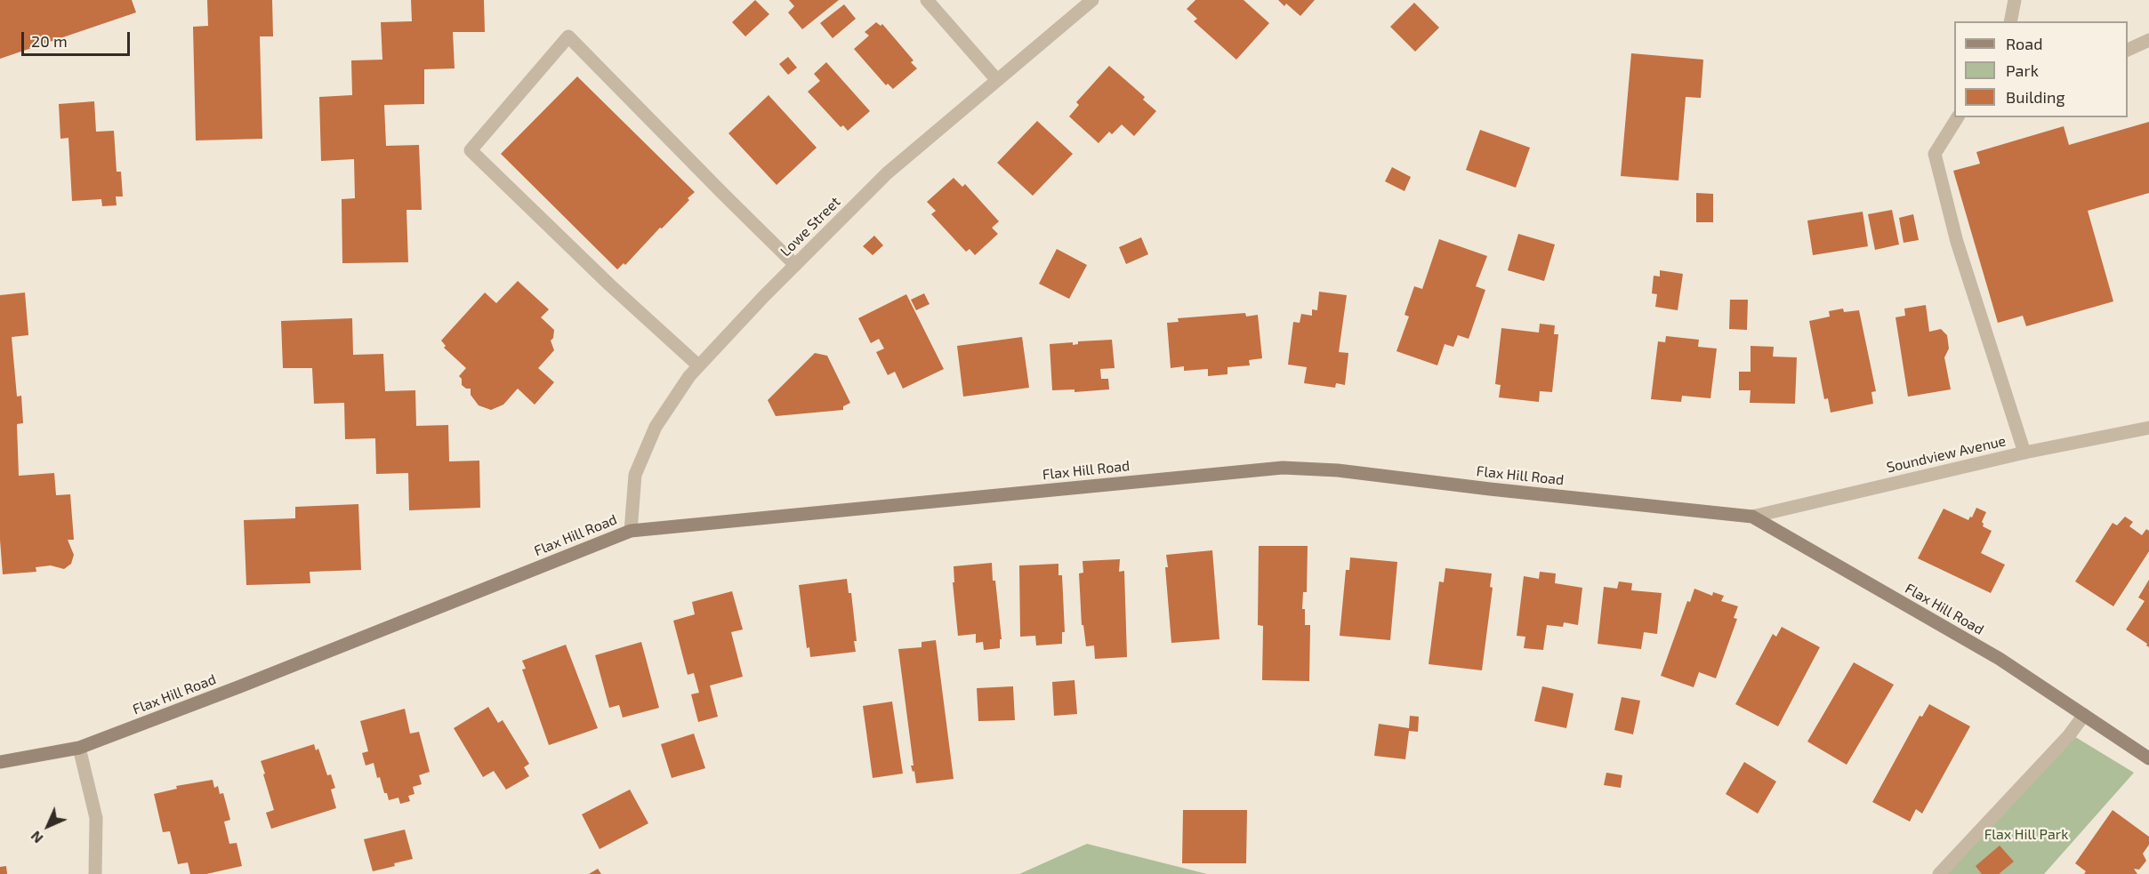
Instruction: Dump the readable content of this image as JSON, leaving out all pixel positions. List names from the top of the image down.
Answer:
{
  "streets": {
    "main road": ["Flax Hill Road"],
    "street": ["Lowe Street", "Soundview Avenue"]
  },
  "crossings": [
    ["Lowe Street", "Flax Hill Road"],
    ["Soundview Avenue", "Flax Hill Road"]
  ],
  "parks": ["Flax Hill Park"],
  "legend": ["Road", "Park", "Building"],
  "scale_bar": "20 m",
  "north": "bottom left"
}
